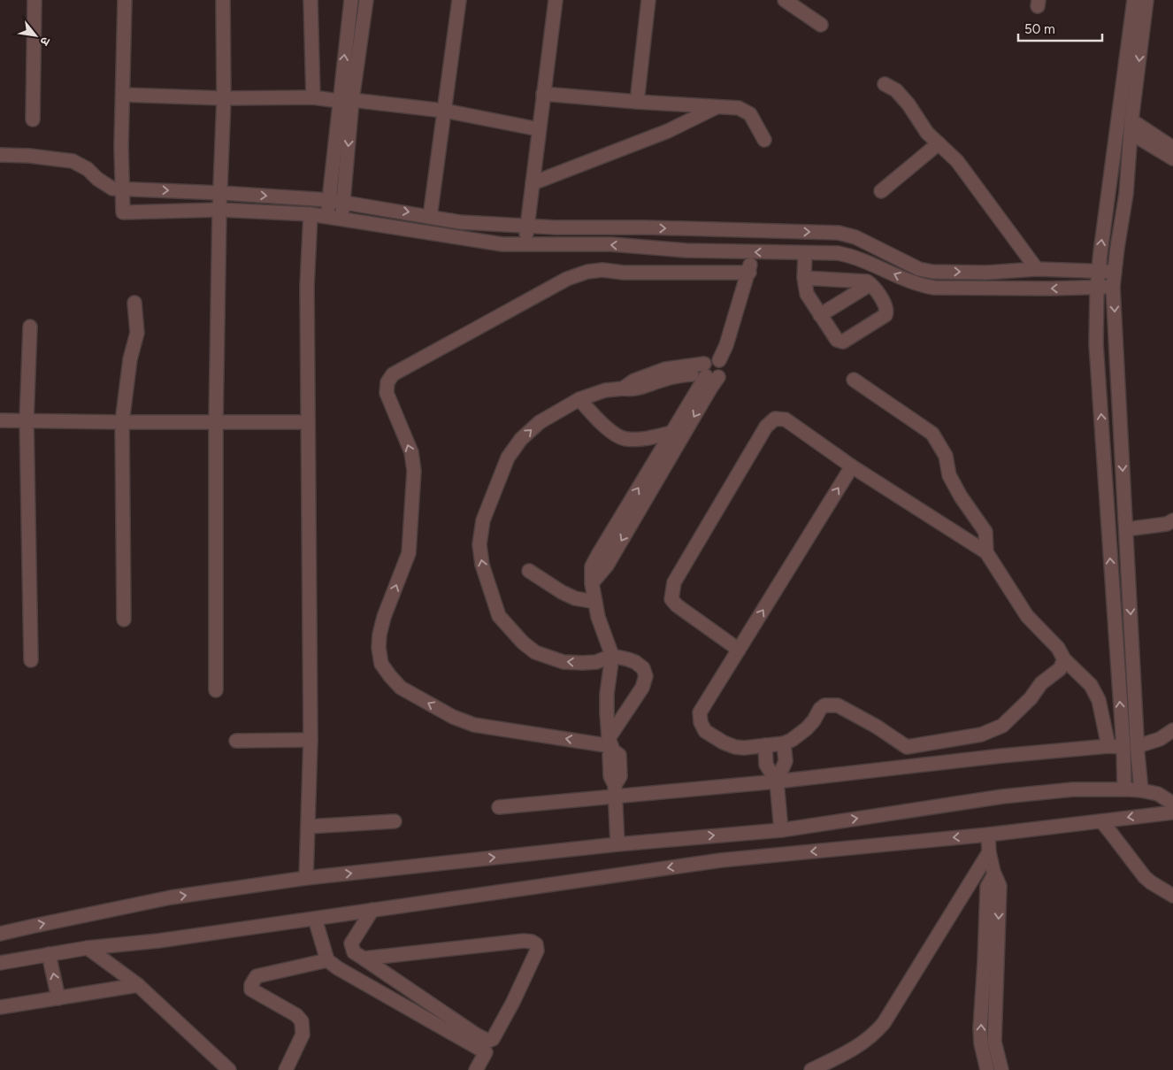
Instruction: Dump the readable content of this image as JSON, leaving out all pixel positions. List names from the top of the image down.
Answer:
{
  "scale_bar": "50 m",
  "north": "bottom right"
}
